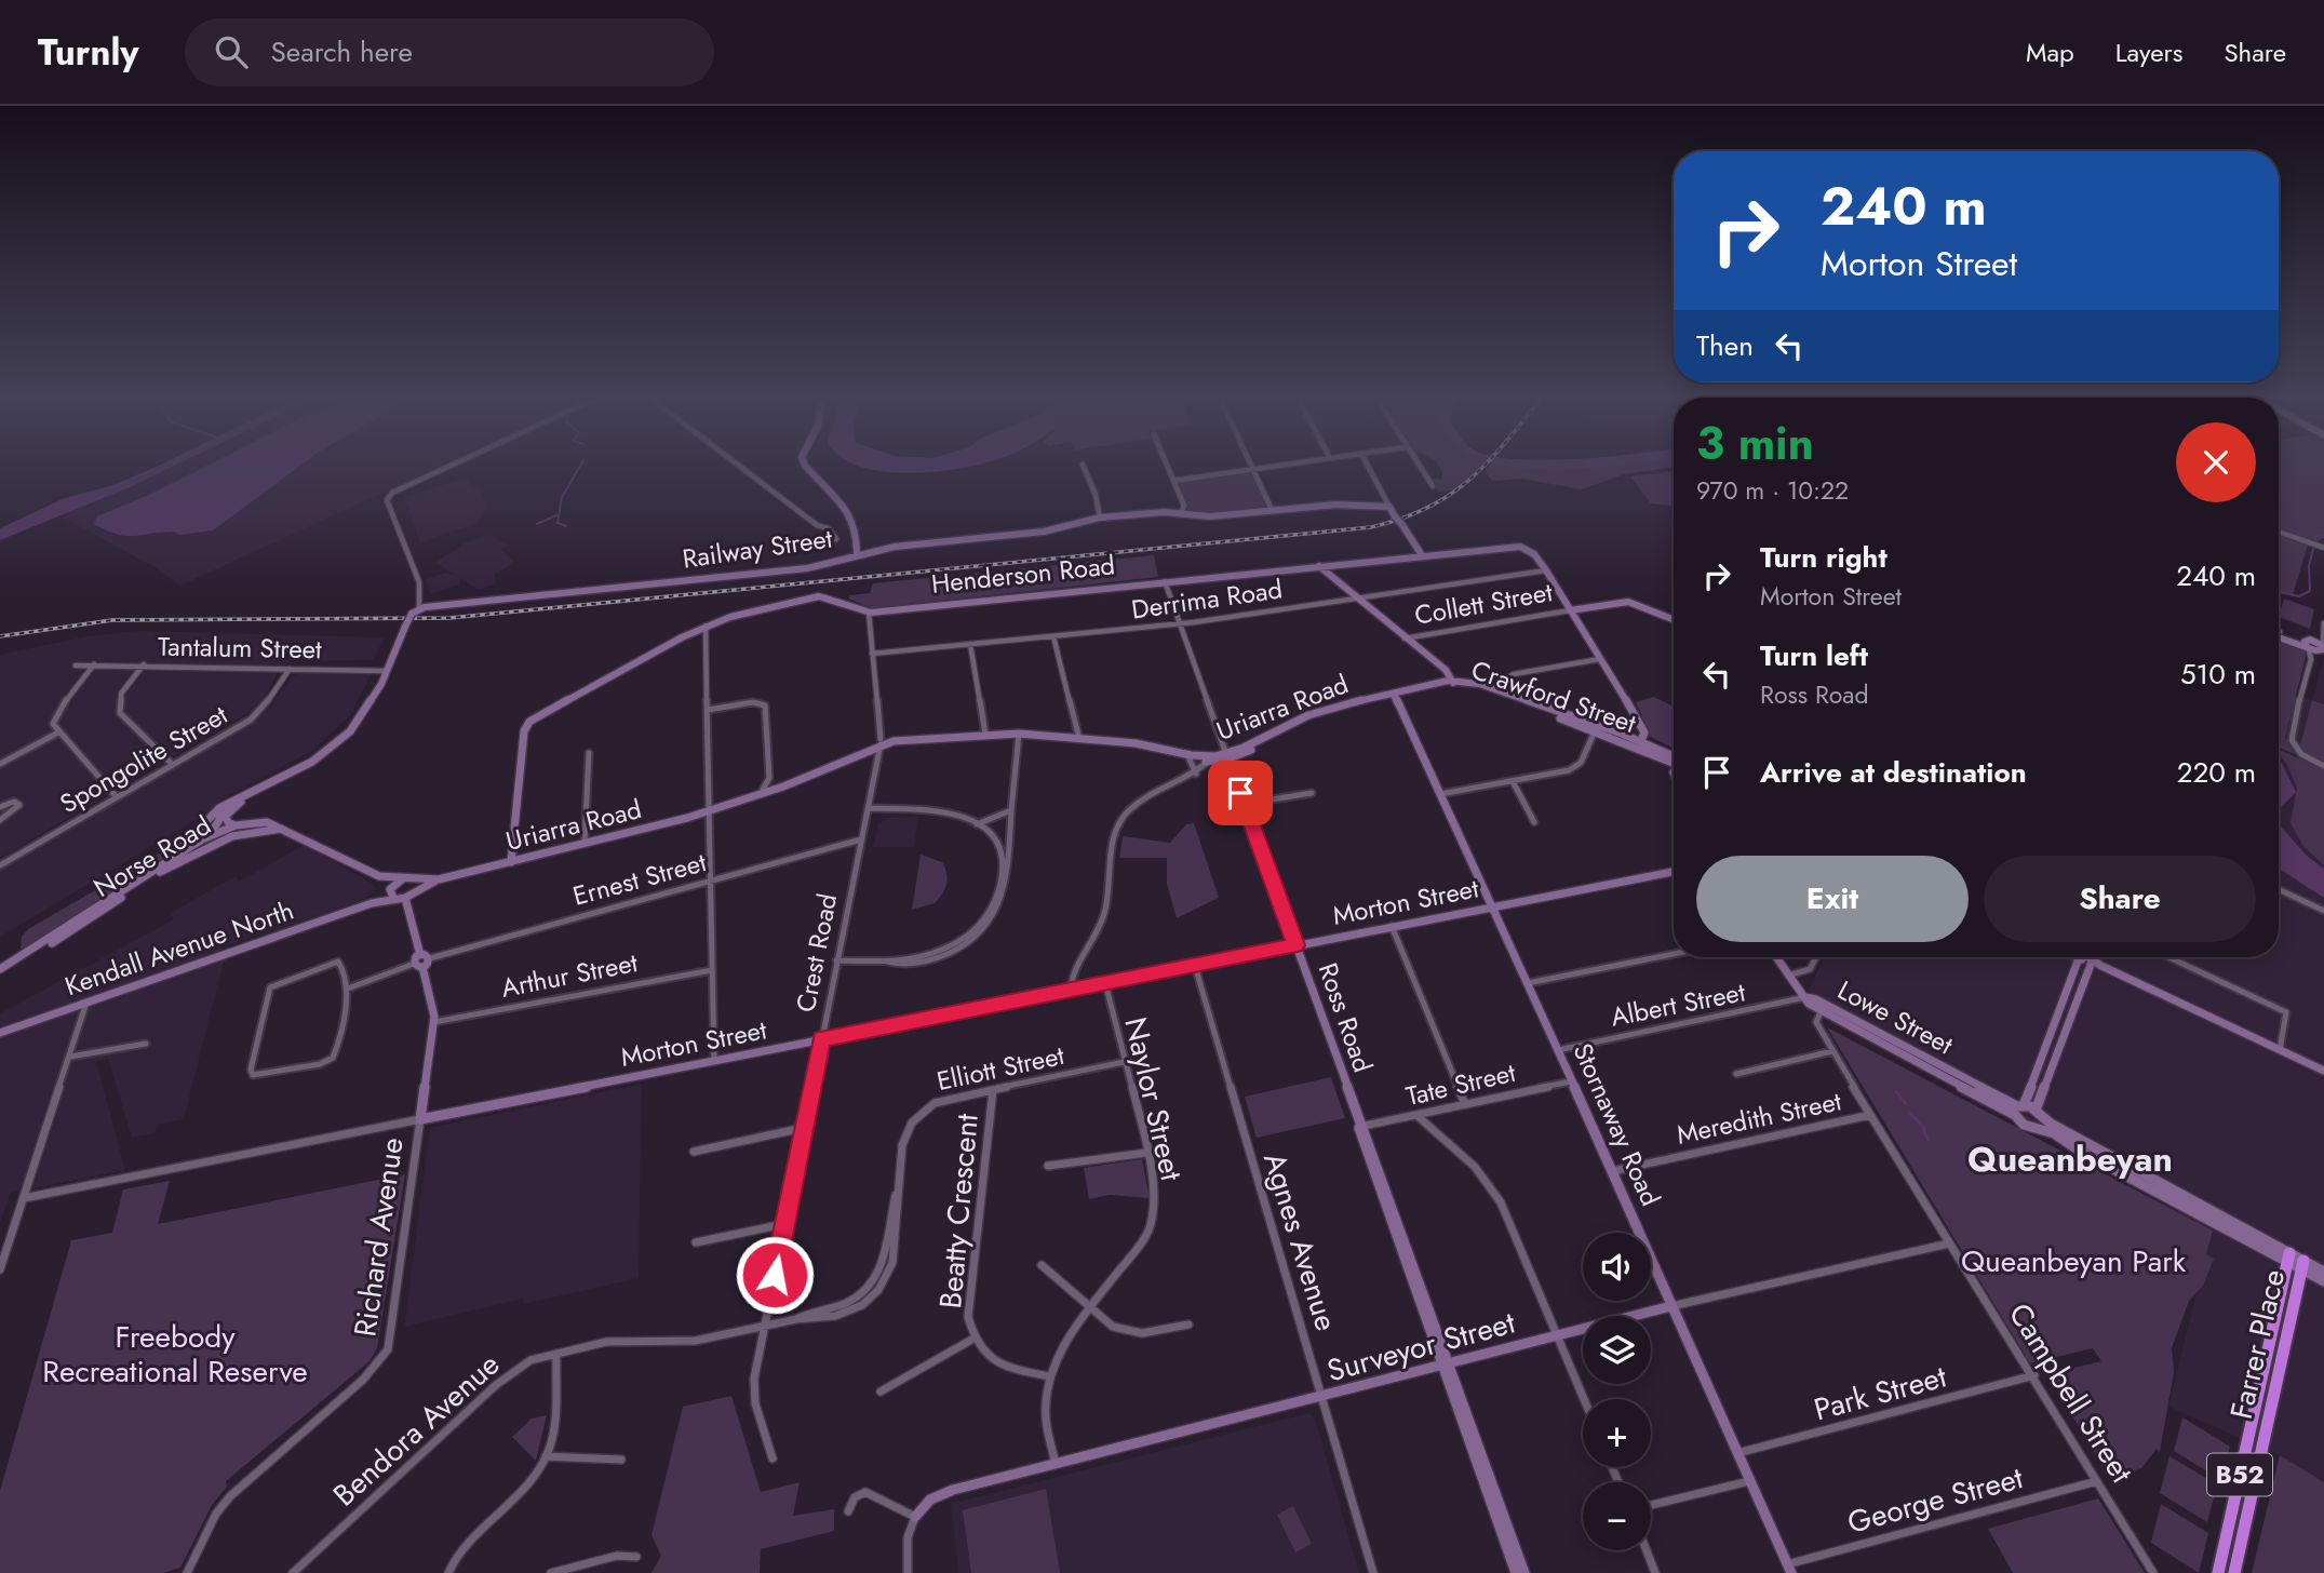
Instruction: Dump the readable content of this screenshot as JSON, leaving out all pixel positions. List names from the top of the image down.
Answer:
{
  "streets": {
    "highway": ["Farrer Place", "B52"],
    "street": [
      "Railway Street",
      "Henderson Road",
      "Derrima Road",
      "Collett Street",
      "Tantalum Street",
      "Crawford Street",
      "Uriarra Road",
      "Spongolite Street",
      "Norse Road",
      "Ernest Street",
      "Morton Street",
      "Kendall Avenue North",
      "Crest Road",
      "Arthur Street",
      "Albert Street",
      "Ross Road",
      "Lowe Street",
      "Elliott Street",
      "Tate Street",
      "Naylor Street",
      "Meredith Street",
      "Stornaway Road",
      "Beatty Crescent",
      "Richard Avenue",
      "Agnes Avenue",
      "Surveyor Street",
      "Park Street",
      "Campbell Street",
      "Bendora Avenue",
      "George Street"
    ]
  },
  "crossings": [
    ["Railway Street", "Tantalum Street"],
    ["Railway Street", "Norse Road"],
    ["Henderson Road", "Derrima Road"],
    ["Henderson Road", "Crawford Street"],
    ["Henderson Road", "Uriarra Road"],
    ["Henderson Road", "Crest Road"],
    ["Henderson Road", "Ross Road"],
    ["Derrima Road", "Crawford Street"],
    ["Derrima Road", "Crest Road"],
    ["Derrima Road", "Ross Road"],
    ["Collett Street", "Crawford Street"],
    ["Tantalum Street", "Spongolite Street"],
    ["Crawford Street", "Uriarra Road"],
    ["Uriarra Road", "Crest Road"],
    ["Uriarra Road", "Ross Road"],
    ["Uriarra Road", "Stornaway Road"],
    ["Ernest Street", "Crest Road"],
    ["Morton Street", "Crest Road"],
    ["Morton Street", "Ross Road"],
    ["Morton Street", "Naylor Street"],
    ["Morton Street", "Stornaway Road"],
    ["Morton Street", "Richard Avenue"],
    ["Morton Street", "Agnes Avenue"],
    ["Crest Road", "Elliott Street"],
    ["Crest Road", "Bendora Avenue"],
    ["Arthur Street", "Richard Avenue"],
    ["Albert Street", "Lowe Street"],
    ["Albert Street", "Stornaway Road"],
    ["Ross Road", "Tate Street"],
    ["Ross Road", "Surveyor Street"],
    ["Lowe Street", "Campbell Street"],
    ["Elliott Street", "Naylor Street"],
    ["Elliott Street", "Beatty Crescent"],
    ["Elliott Street", "Bendora Avenue"],
    ["Tate Street", "Stornaway Road"],
    ["Naylor Street", "Beatty Crescent"],
    ["Naylor Street", "Surveyor Street"],
    ["Meredith Street", "Stornaway Road"],
    ["Meredith Street", "Campbell Street"],
    ["Stornaway Road", "Surveyor Street"],
    ["Stornaway Road", "Park Street"],
    ["Stornaway Road", "George Street"],
    ["Agnes Avenue", "Surveyor Street"],
    ["Surveyor Street", "Campbell Street"],
    ["Park Street", "Campbell Street"],
    ["Campbell Street", "George Street"]
  ],
  "districts": ["Queanbeyan"],
  "parks": ["Queanbeyan Park", "Freebody Recreational Reserve"],
  "page": {
    "header": "Turnly",
    "search": "Search here",
    "nav": ["Map", "Layers", "Share"],
    "turn": ["240 m", "Morton Street"],
    "then": "Then",
    "heading": ["3 min", "970 m · 10:22"],
    "list": [
      {
        "name": "Turn right",
        "note": "Morton Street",
        "value": "240 m"
      },
      {
        "name": "Turn left",
        "note": "Ross Road",
        "value": "510 m"
      },
      {
        "name": "Arrive at destination",
        "value": "220 m"
      }
    ],
    "buttons": ["Exit", "Share"],
    "map_buttons": ["+", "−"]
  }
}
